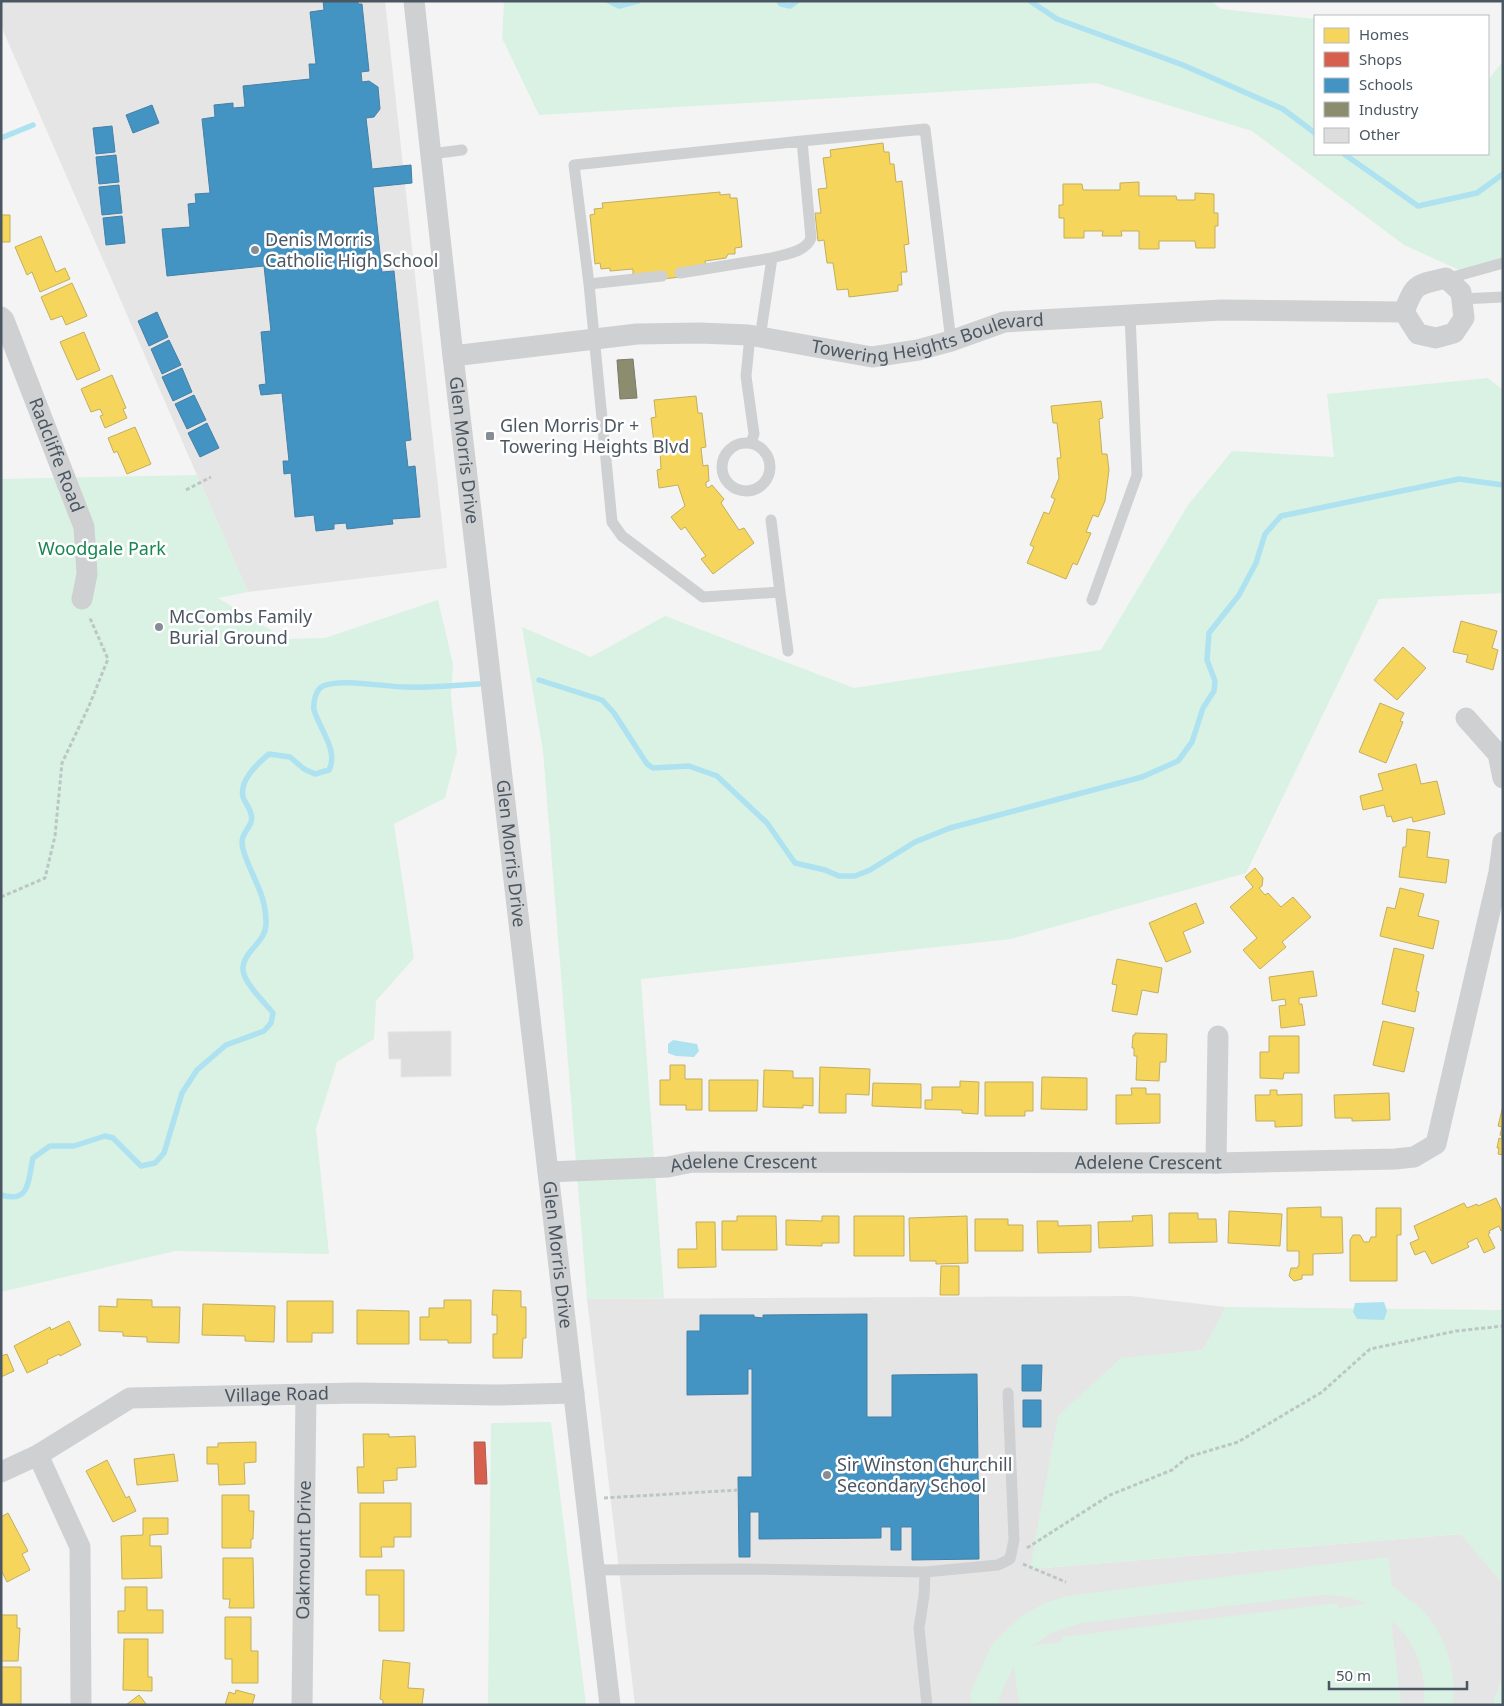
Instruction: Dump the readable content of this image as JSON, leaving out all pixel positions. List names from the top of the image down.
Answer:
{
  "streets": {
    "street": [
      "Towering Heights Boulevard",
      "Glen Morris Drive",
      "Radcliffe Road",
      "Adelene Crescent",
      "Village Road",
      "Oakmount Drive"
    ]
  },
  "crossings": [
    ["Towering Heights Boulevard", "Glen Morris Drive"],
    ["Glen Morris Drive", "Adelene Crescent"],
    ["Glen Morris Drive", "Village Road"],
    ["Village Road", "Oakmount Drive"]
  ],
  "parks": ["Woodgale Park"],
  "places": {
    "other": ["Denis Morris Catholic High School", "McCombs Family Burial Ground", "Sir Winston Churchill Secondary School"],
    "transit": ["Glen Morris Dr + Towering Heights Blvd"]
  },
  "legend": [
    "Homes",
    "Shops",
    "Schools",
    "Industry",
    "Other"
  ],
  "scale_bar": "50 m"
}
